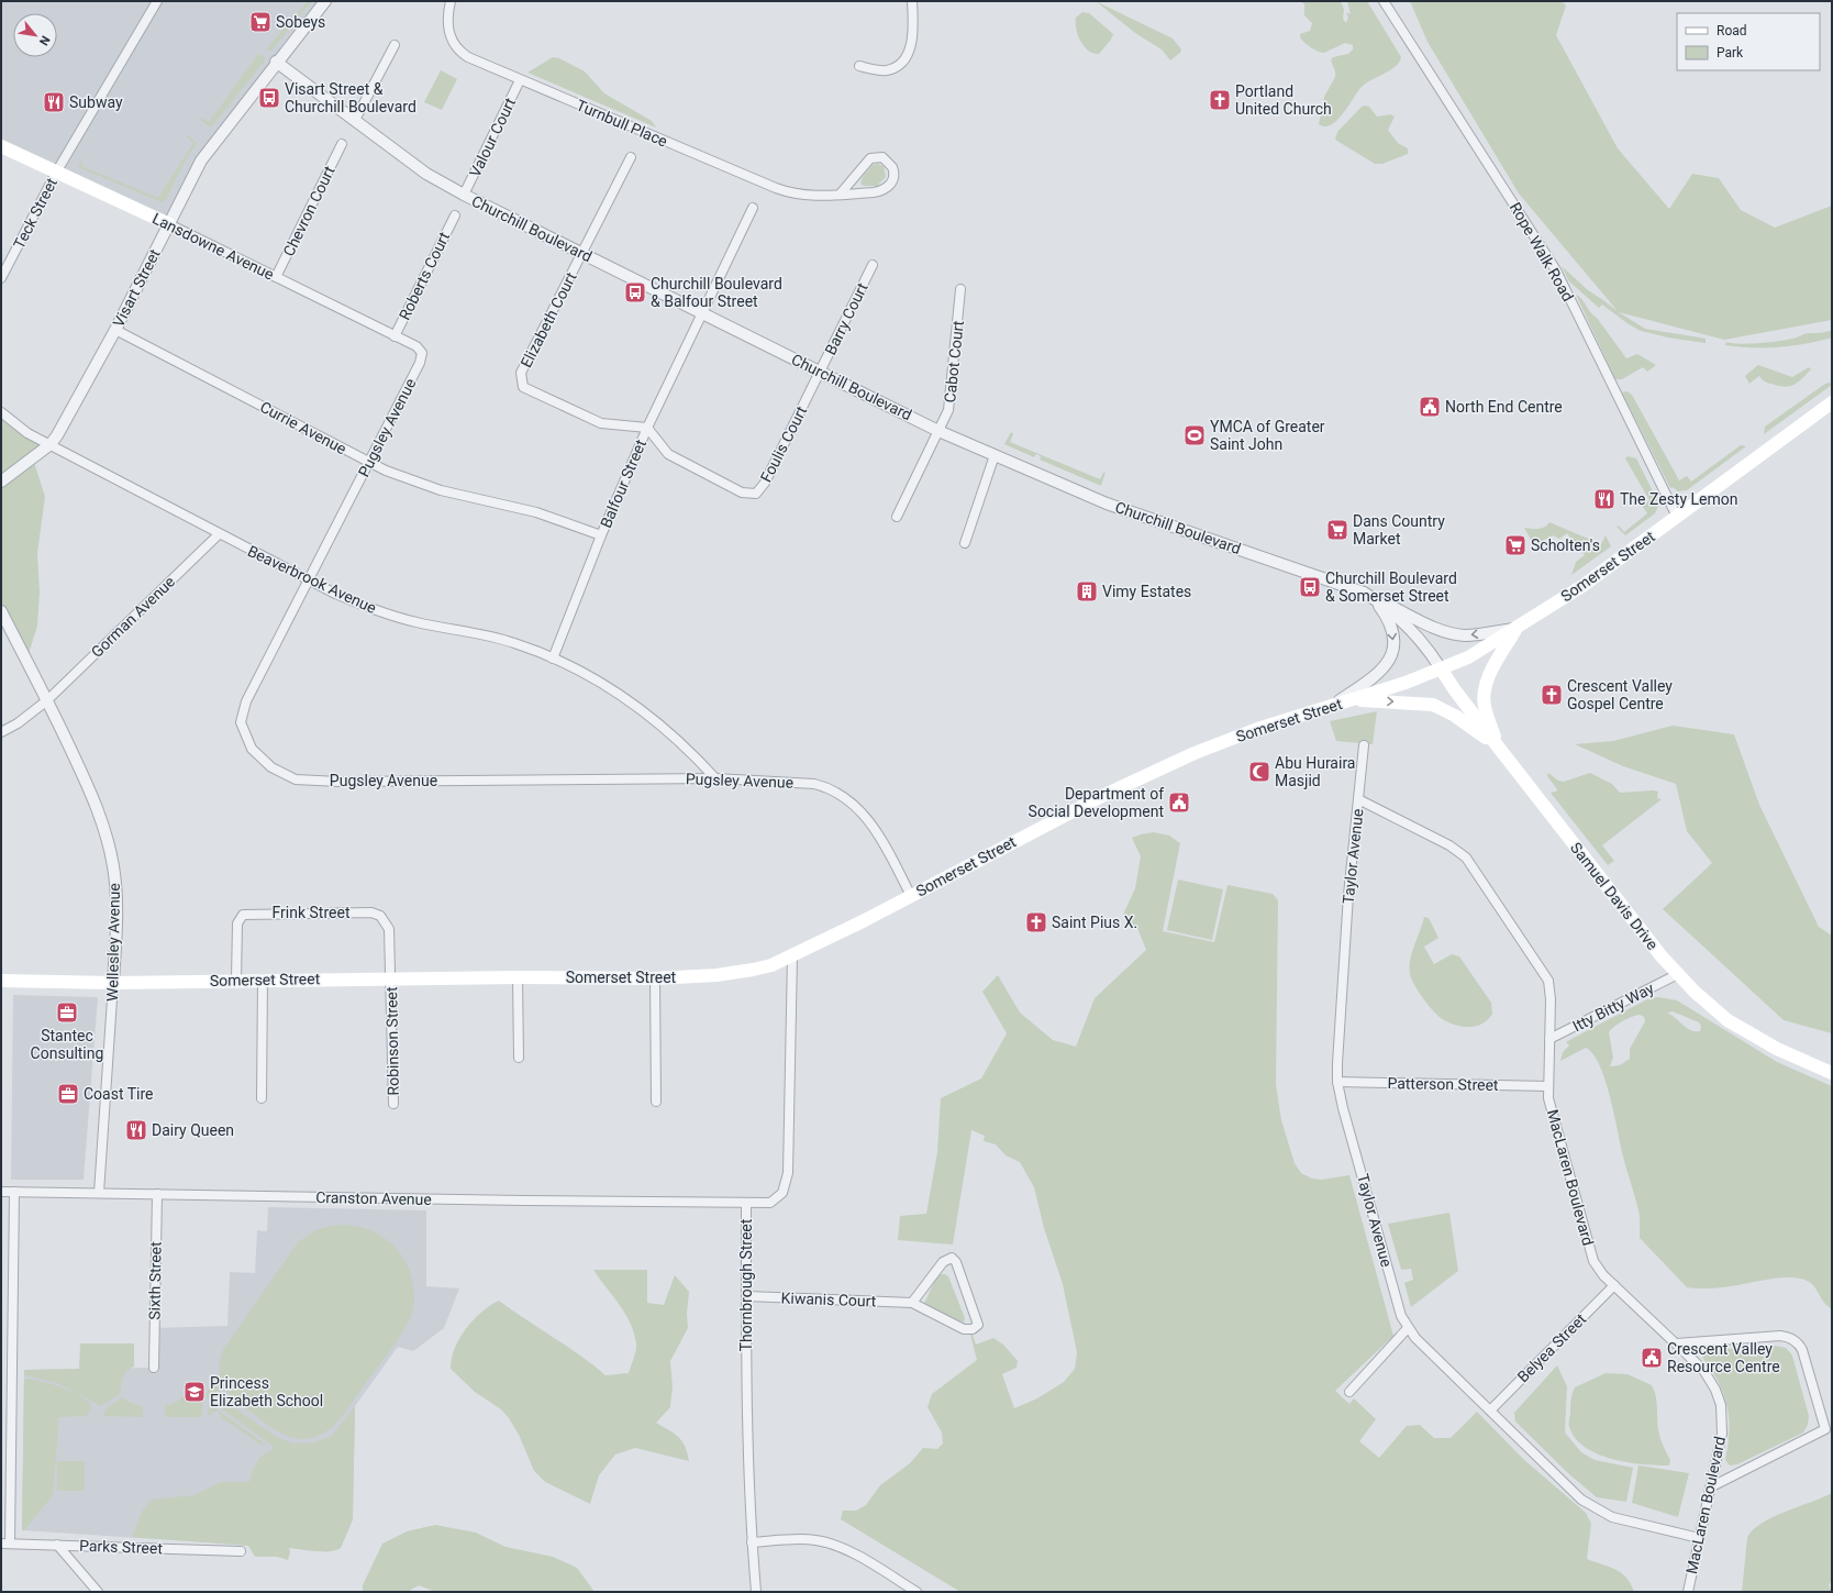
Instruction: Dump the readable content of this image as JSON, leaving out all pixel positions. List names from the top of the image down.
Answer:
{
  "streets": {
    "main road": ["Lansdowne Avenue", "Somerset Street", "Samuel Davis Drive"],
    "street": [
      "Turnbull Place",
      "Valour Court",
      "Chevron Court",
      "Teck Street",
      "Churchill Boulevard",
      "Rope Walk Road",
      "Roberts Court",
      "Visart Street",
      "Barry Court",
      "Elizabeth Court",
      "Cabot Court",
      "Currie Avenue",
      "Pugsley Avenue",
      "Foulis Court",
      "Balfour Street",
      "Beaverbrook Avenue",
      "Gorman Avenue",
      "Taylor Avenue",
      "Frink Street",
      "Wellesley Avenue",
      "Itty Bitty Way",
      "Robinson Street",
      "Patterson Street",
      "MacLaren Boulevard",
      "Cranston Avenue",
      "Sixth Street",
      "Thornbrough Street",
      "Kiwanis Court",
      "Belyea Street",
      "Parks Street"
    ]
  },
  "crossings": [
    ["Turnbull Place", "Valour Court"],
    ["Valour Court", "Churchill Boulevard"],
    ["Chevron Court", "Lansdowne Avenue"],
    ["Teck Street", "Lansdowne Avenue"],
    ["Churchill Boulevard", "Visart Street"],
    ["Churchill Boulevard", "Barry Court"],
    ["Churchill Boulevard", "Elizabeth Court"],
    ["Churchill Boulevard", "Cabot Court"],
    ["Churchill Boulevard", "Foulis Court"],
    ["Churchill Boulevard", "Balfour Street"],
    ["Churchill Boulevard", "Somerset Street"],
    ["Churchill Boulevard", "Samuel Davis Drive"],
    ["Lansdowne Avenue", "Roberts Court"],
    ["Lansdowne Avenue", "Visart Street"],
    ["Lansdowne Avenue", "Pugsley Avenue"],
    ["Rope Walk Road", "Somerset Street"],
    ["Visart Street", "Currie Avenue"],
    ["Visart Street", "Beaverbrook Avenue"],
    ["Barry Court", "Foulis Court"],
    ["Elizabeth Court", "Foulis Court"],
    ["Elizabeth Court", "Balfour Street"],
    ["Currie Avenue", "Pugsley Avenue"],
    ["Currie Avenue", "Balfour Street"],
    ["Pugsley Avenue", "Somerset Street"],
    ["Pugsley Avenue", "Beaverbrook Avenue"],
    ["Foulis Court", "Balfour Street"],
    ["Balfour Street", "Beaverbrook Avenue"],
    ["Somerset Street", "Samuel Davis Drive"],
    ["Somerset Street", "Frink Street"],
    ["Somerset Street", "Wellesley Avenue"],
    ["Somerset Street", "Robinson Street"],
    ["Somerset Street", "Thornbrough Street"],
    ["Beaverbrook Avenue", "Gorman Avenue"],
    ["Gorman Avenue", "Wellesley Avenue"],
    ["Taylor Avenue", "Patterson Street"],
    ["Taylor Avenue", "MacLaren Boulevard"],
    ["Taylor Avenue", "Belyea Street"],
    ["Samuel Davis Drive", "Itty Bitty Way"],
    ["Frink Street", "Robinson Street"],
    ["Wellesley Avenue", "Cranston Avenue"],
    ["Itty Bitty Way", "MacLaren Boulevard"],
    ["Patterson Street", "MacLaren Boulevard"],
    ["MacLaren Boulevard", "Belyea Street"],
    ["Cranston Avenue", "Sixth Street"],
    ["Cranston Avenue", "Thornbrough Street"],
    ["Thornbrough Street", "Kiwanis Court"]
  ],
  "places": {
    "supermarket": ["Sobeys", "Dans Country Market", "Scholten's"],
    "bus stop": ["Visart Street & Churchill Boulevard", "Churchill Boulevard & Balfour Street", "Churchill Boulevard & Somerset Street"],
    "church": ["Portland United Church", "Crescent Valley Gospel Centre", "Saint Pius X."],
    "restaurant": ["Subway", "The Zesty Lemon", "Dairy Queen"],
    "public building": ["North End Centre", "Department of Social Development", "Crescent Valley Resource Centre"],
    "sports": ["YMCA of Greater Saint John"],
    "building": ["Vimy Estates"],
    "mosque": ["Abu Huraira Masjid"],
    "office": ["Stantec Consulting", "Coast Tire"],
    "school or university": ["Princess Elizabeth School"]
  },
  "legend": ["Road", "Park"],
  "north": "bottom right"
}
